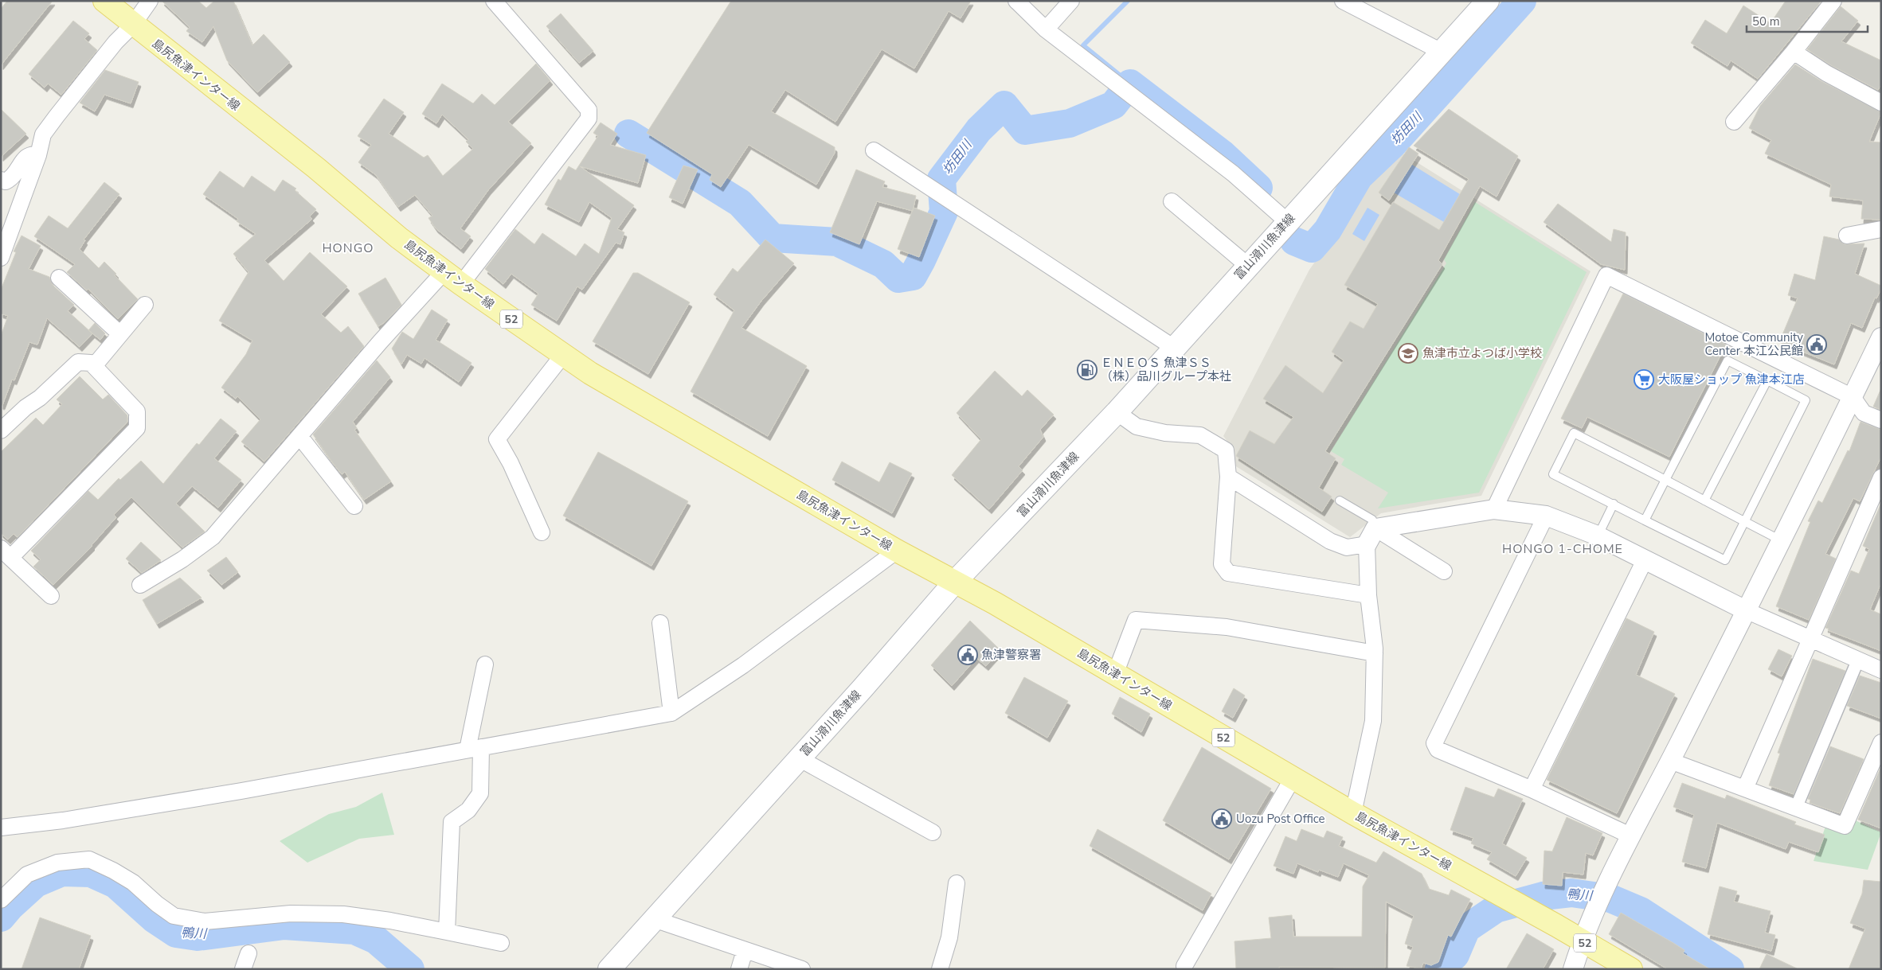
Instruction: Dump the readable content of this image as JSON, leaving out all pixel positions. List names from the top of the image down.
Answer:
{
  "streets": {
    "main road": ["島尻魚津インター線", "富山滑川魚津線", "52"]
  },
  "crossings": [
    ["島尻魚津インター線", "富山滑川魚津線"]
  ],
  "districts": ["HONGO", "HONGO 1-CHOME"],
  "water": ["坊田川", "鴨川"],
  "places": {
    "public building": ["Motoe Community Center 本江公民館", "魚津警察署", "Uozu Post Office"],
    "school or university": ["魚津市立よつば小学校"],
    "fuel station": ["ＥＮＥＯＳ 魚津ＳＳ （株）品川グループ本社"],
    "supermarket": ["大阪屋ショップ 魚津本江店"]
  },
  "scale_bar": "50 m"
}
